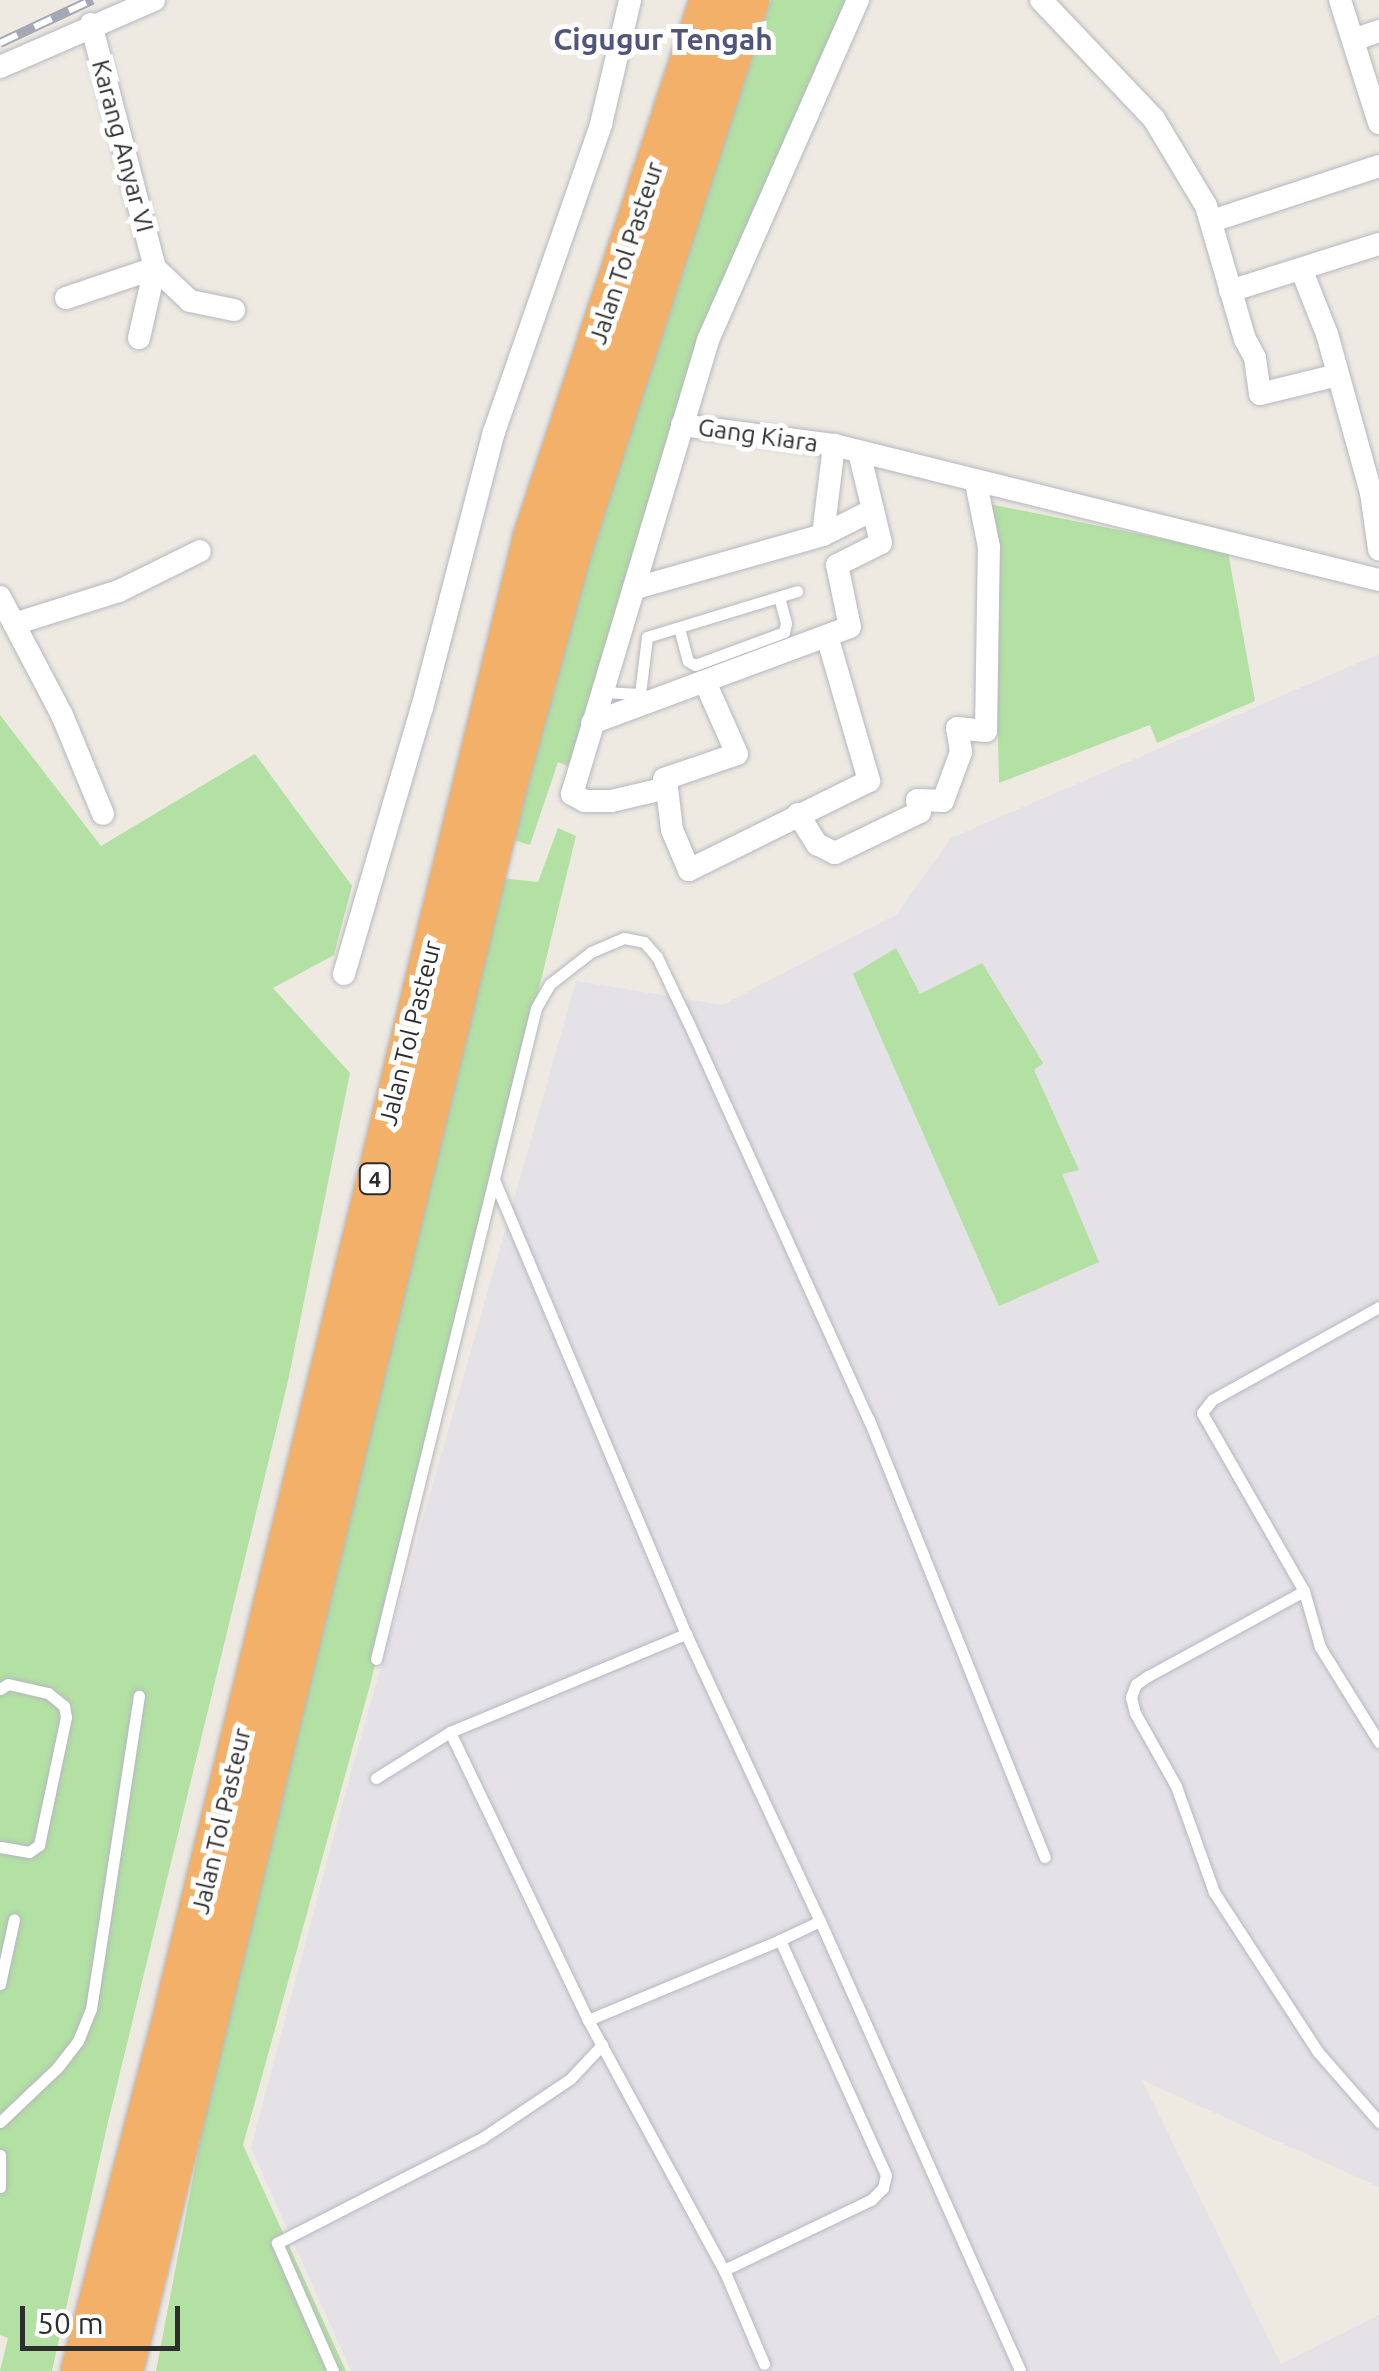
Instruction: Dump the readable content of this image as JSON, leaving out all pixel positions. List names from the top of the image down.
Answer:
{
  "streets": {
    "highway": ["Jalan Tol Pasteur", "4"],
    "street": ["Karang Anyar VI", "Gang Kiara"]
  },
  "districts": ["Cigugur Tengah"],
  "scale_bar": "50 m"
}
